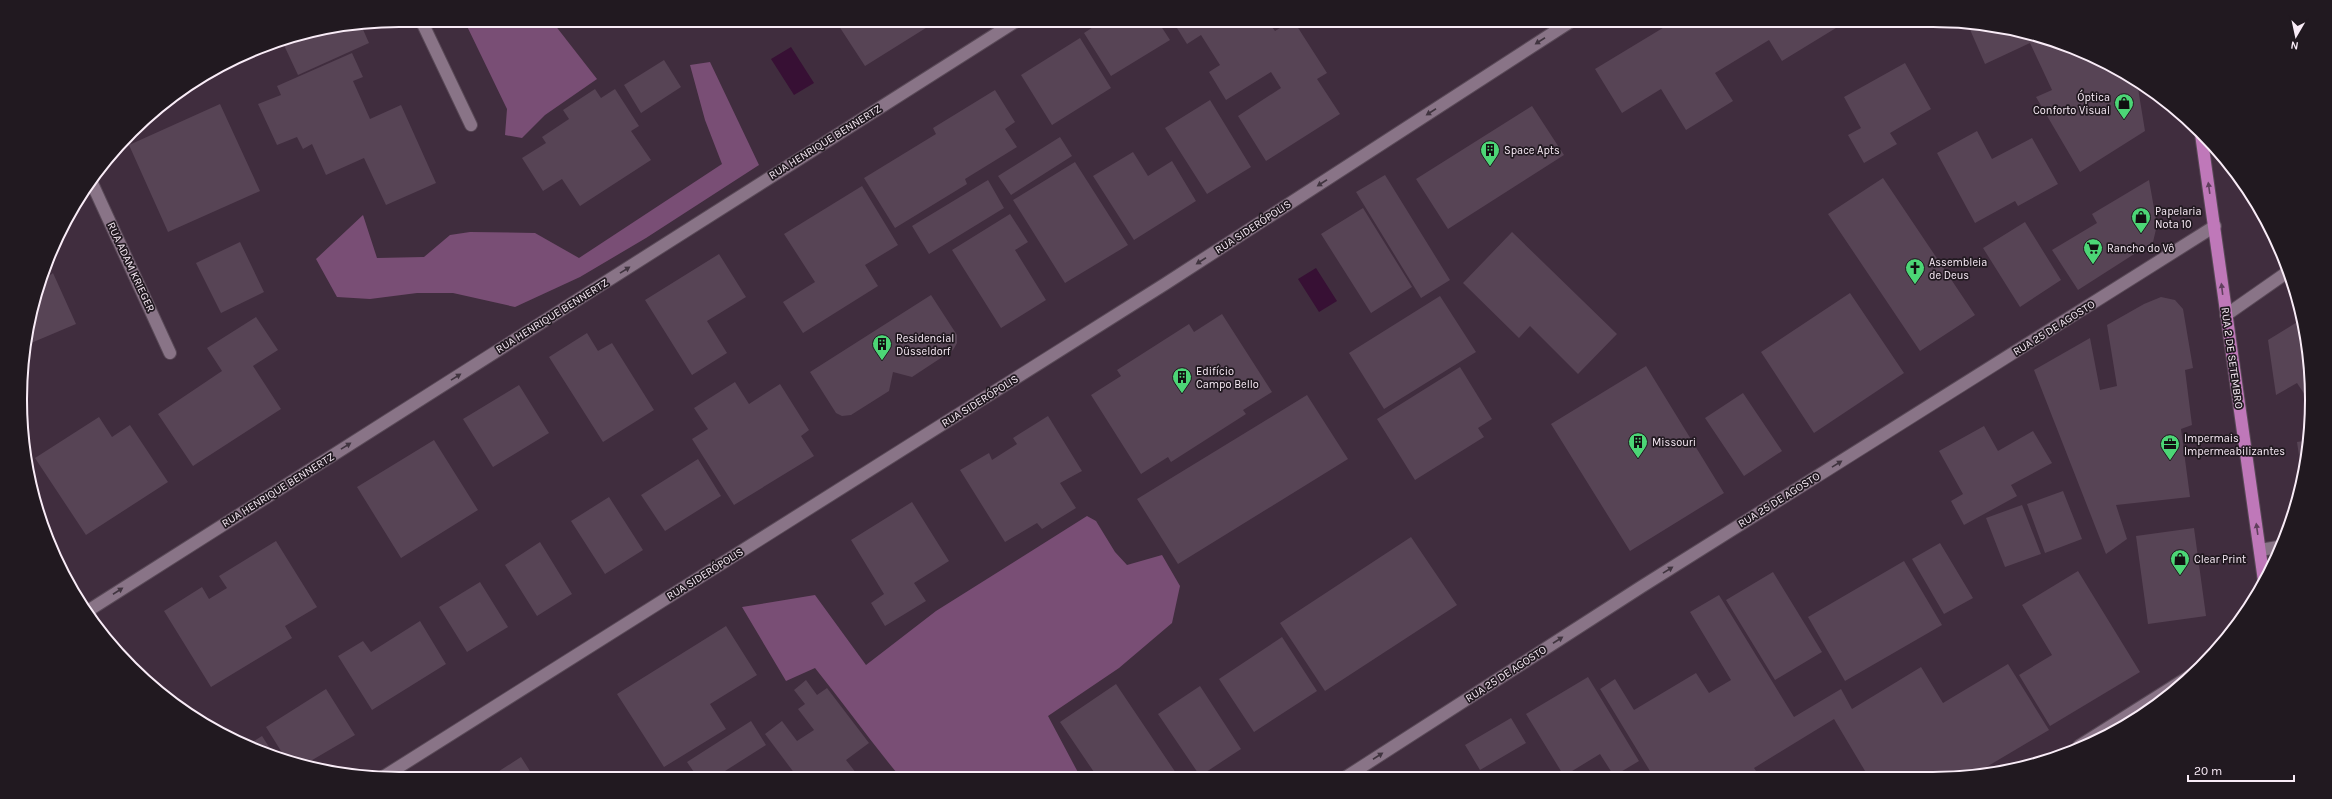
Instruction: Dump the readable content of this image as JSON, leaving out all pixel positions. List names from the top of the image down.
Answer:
{
  "streets": {
    "main road": ["RUA 2 DE SETEMBRO"],
    "street": [
      "RUA HENRIQUE BENNERTZ",
      "RUA SIDERÓPOLIS",
      "RUA ADAM KRIEGER",
      "RUA 25 DE AGOSTO"
    ]
  },
  "crossings": [
    ["RUA 25 DE AGOSTO", "RUA 2 DE SETEMBRO"]
  ],
  "one_way": [
    "RUA HENRIQUE BENNERTZ",
    "RUA SIDERÓPOLIS",
    "RUA 25 DE AGOSTO",
    "RUA 2 DE SETEMBRO"
  ],
  "places": {
    "shop": ["Óptica Conforto Visual", "Papelaria Nota 10", "Clear Print"],
    "building": [
      "Space Apts",
      "Residencial Düsseldorf",
      "Edifício Campo Bello",
      "Missouri"
    ],
    "supermarket": ["Rancho do Vô"],
    "church": ["Assembleia de Deus"],
    "office": ["Impermais Impermeabilizantes"]
  },
  "scale_bar": "20 m",
  "north": "bottom"
}
